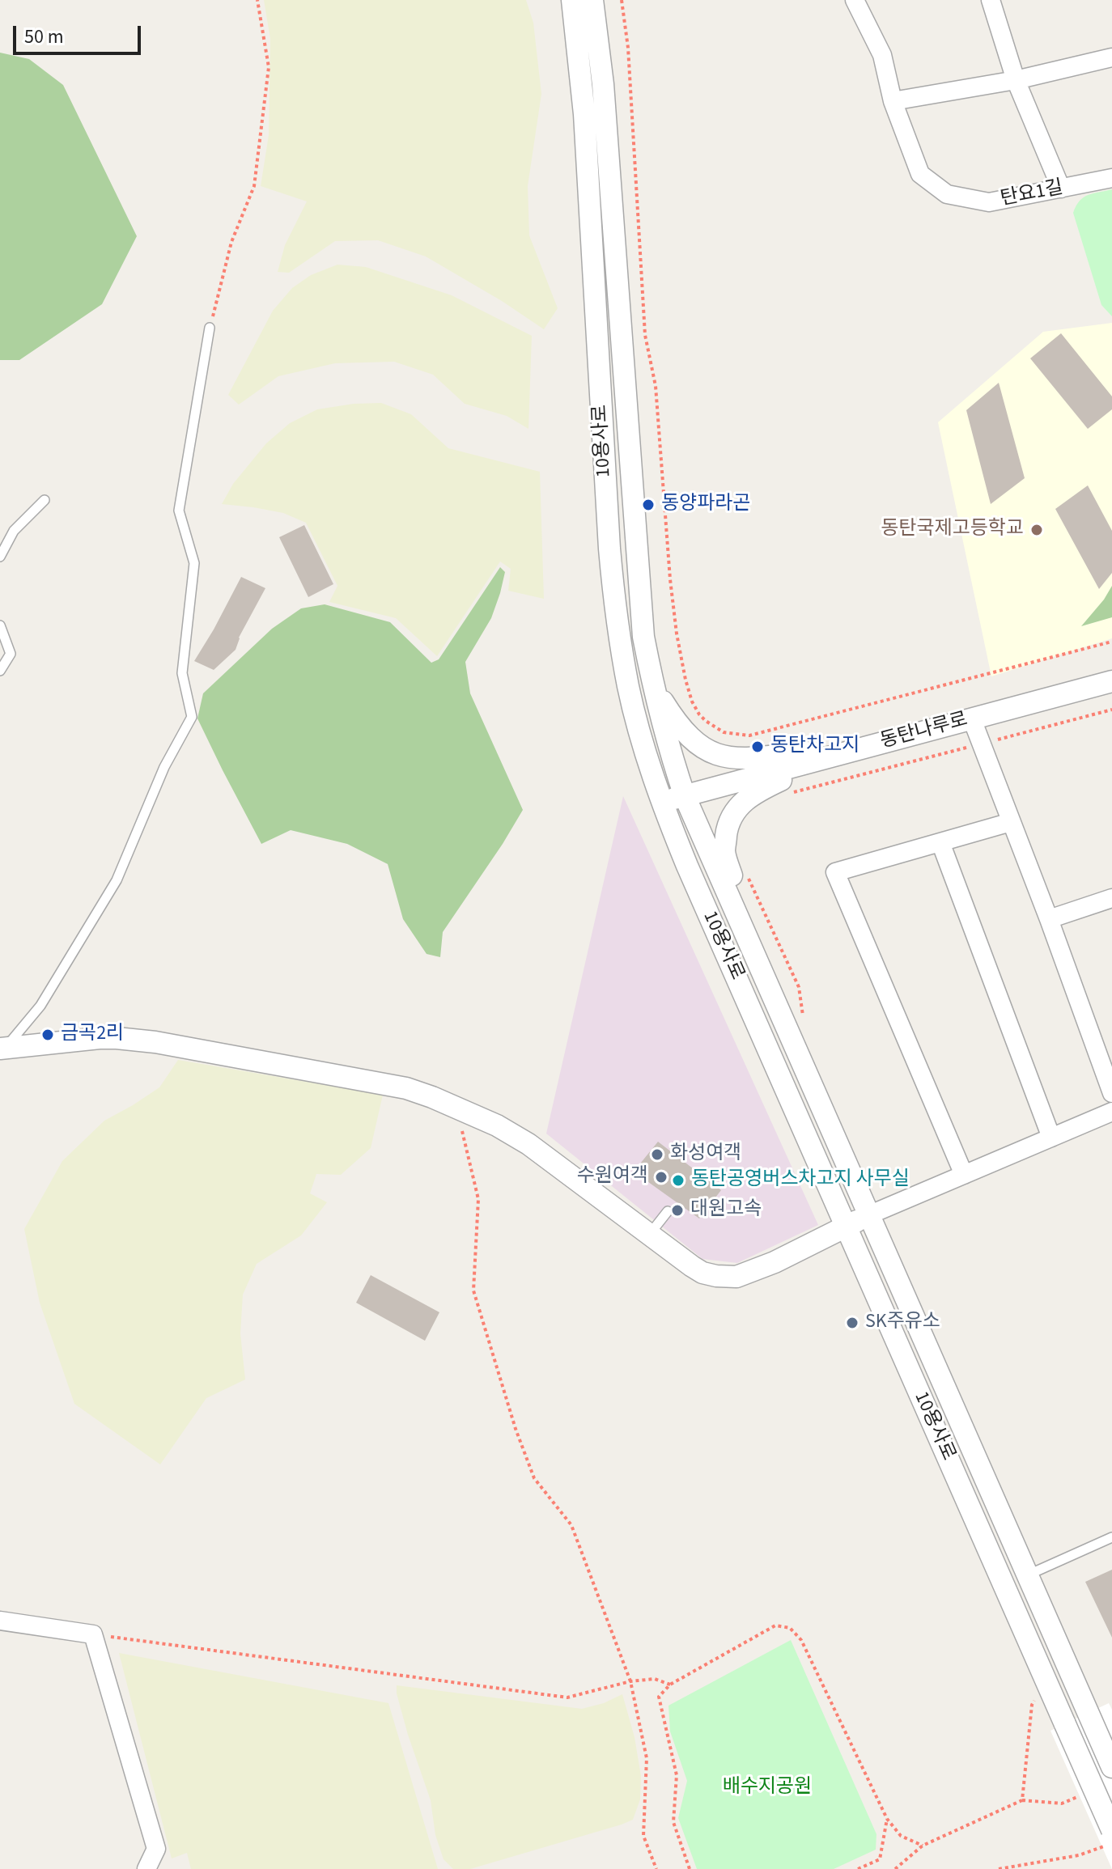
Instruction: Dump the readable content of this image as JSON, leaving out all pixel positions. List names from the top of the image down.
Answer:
{
  "streets": {
    "street": ["탄요1길", "10용사로", "동탄나루로"]
  },
  "crossings": [
    ["10용사로", "동탄나루로"]
  ],
  "parks": ["배수지공원"],
  "places": [
    "동양파라곤",
    "동탄국제고등학교",
    "동탄차고지",
    "금곡2리",
    "화성여객",
    "수원여객",
    "동탄공영버스차고지 사무실",
    "대원고속",
    "SK주유소"
  ],
  "scale_bar": "50 m"
}
